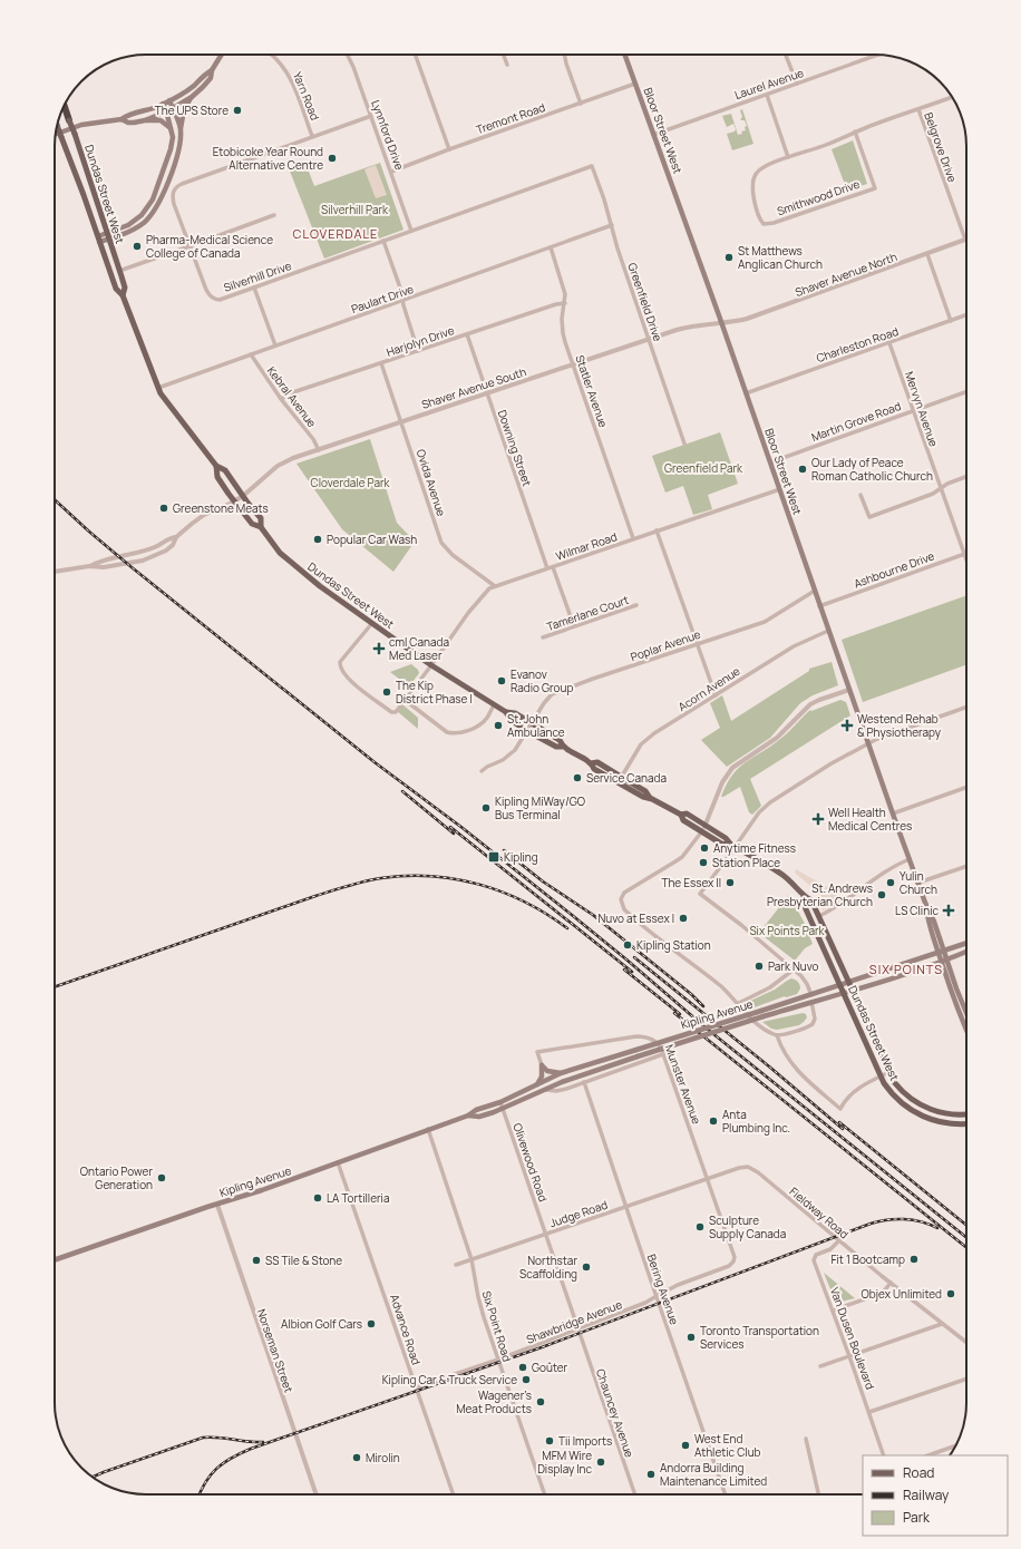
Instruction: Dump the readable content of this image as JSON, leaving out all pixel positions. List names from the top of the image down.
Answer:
{
  "streets": {
    "main road": ["Bloor Street West", "Dundas Street West", "Kipling Avenue"],
    "street": [
      "Laurel Avenue",
      "Yarn Road",
      "Tremont Road",
      "Lynnford Drive",
      "Belgrove Drive",
      "Smithwood Drive",
      "Shaver Avenue North",
      "Silverhill Drive",
      "Paulart Drive",
      "Greenfield Drive",
      "Harjolyn Drive",
      "Charleston Road",
      "Shaver Avenue South",
      "Statler Avenue",
      "Kebral Avenue",
      "Mervyn Avenue",
      "Martin Grove Road",
      "Downing Street",
      "Ovida Avenue",
      "Wilmar Road",
      "Ashbourne Drive",
      "Tamerlane Court",
      "Poplar Avenue",
      "Acorn Avenue",
      "Munster Avenue",
      "Olivewood Road",
      "Fieldway Road",
      "Judge Road",
      "Bering Avenue",
      "Shawbridge Avenue",
      "Six Point Road",
      "Advance Road",
      "Van Dusen Boulevard",
      "Norseman Street",
      "Chauncey Avenue"
    ]
  },
  "crossings": [
    ["Laurel Avenue", "Bloor Street West"],
    ["Yarn Road", "Silverhill Drive"],
    ["Tremont Road", "Bloor Street West"],
    ["Tremont Road", "Lynnford Drive"],
    ["Bloor Street West", "Shaver Avenue North"],
    ["Bloor Street West", "Charleston Road"],
    ["Bloor Street West", "Shaver Avenue South"],
    ["Bloor Street West", "Martin Grove Road"],
    ["Bloor Street West", "Wilmar Road"],
    ["Bloor Street West", "Ashbourne Drive"],
    ["Bloor Street West", "Poplar Avenue"],
    ["Bloor Street West", "Acorn Avenue"],
    ["Bloor Street West", "Kipling Avenue"],
    ["Lynnford Drive", "Silverhill Drive"],
    ["Belgrove Drive", "Smithwood Drive"],
    ["Belgrove Drive", "Shaver Avenue North"],
    ["Dundas Street West", "Paulart Drive"],
    ["Dundas Street West", "Shaver Avenue South"],
    ["Dundas Street West", "Wilmar Road"],
    ["Dundas Street West", "Poplar Avenue"],
    ["Dundas Street West", "Acorn Avenue"],
    ["Dundas Street West", "Kipling Avenue"],
    ["Shaver Avenue North", "Shaver Avenue South"],
    ["Silverhill Drive", "Greenfield Drive"],
    ["Paulart Drive", "Greenfield Drive"],
    ["Paulart Drive", "Statler Avenue"],
    ["Paulart Drive", "Kebral Avenue"],
    ["Greenfield Drive", "Shaver Avenue South"],
    ["Harjolyn Drive", "Statler Avenue"],
    ["Harjolyn Drive", "Kebral Avenue"],
    ["Harjolyn Drive", "Downing Street"],
    ["Harjolyn Drive", "Ovida Avenue"],
    ["Charleston Road", "Mervyn Avenue"],
    ["Shaver Avenue South", "Statler Avenue"],
    ["Shaver Avenue South", "Kebral Avenue"],
    ["Shaver Avenue South", "Downing Street"],
    ["Shaver Avenue South", "Ovida Avenue"],
    ["Statler Avenue", "Wilmar Road"],
    ["Mervyn Avenue", "Martin Grove Road"],
    ["Mervyn Avenue", "Ashbourne Drive"],
    ["Downing Street", "Wilmar Road"],
    ["Ovida Avenue", "Wilmar Road"],
    ["Kipling Avenue", "Munster Avenue"],
    ["Kipling Avenue", "Olivewood Road"],
    ["Kipling Avenue", "Bering Avenue"],
    ["Kipling Avenue", "Six Point Road"],
    ["Kipling Avenue", "Advance Road"],
    ["Kipling Avenue", "Norseman Street"],
    ["Munster Avenue", "Fieldway Road"],
    ["Munster Avenue", "Judge Road"],
    ["Munster Avenue", "Shawbridge Avenue"],
    ["Olivewood Road", "Judge Road"],
    ["Olivewood Road", "Shawbridge Avenue"],
    ["Olivewood Road", "Chauncey Avenue"],
    ["Fieldway Road", "Judge Road"],
    ["Fieldway Road", "Van Dusen Boulevard"],
    ["Judge Road", "Bering Avenue"],
    ["Judge Road", "Six Point Road"],
    ["Bering Avenue", "Shawbridge Avenue"],
    ["Shawbridge Avenue", "Six Point Road"],
    ["Shawbridge Avenue", "Advance Road"],
    ["Shawbridge Avenue", "Chauncey Avenue"]
  ],
  "districts": ["CLOVERDALE", "SIX POINTS"],
  "parks": [
    "Silverhill Park",
    "Greenfield Park",
    "Cloverdale Park",
    "Six Points Park"
  ],
  "places": {
    "other": [
      "The UPS Store",
      "Etobicoke Year Round Alternative Centre",
      "Pharma-Medical Science College of Canada",
      "St Matthews Anglican Church",
      "Our Lady of Peace Roman Catholic Church",
      "Greenstone Meats",
      "Popular Car Wash",
      "Evanov Radio Group",
      "The Kip District Phase I",
      "St. John Ambulance",
      "Service Canada",
      "Kipling MiWay/GO Bus Terminal",
      "Anytime Fitness",
      "Station Place",
      "The Essex II",
      "Yulin Church",
      "St. Andrews Presbyterian Church",
      "Nuvo at Essex I",
      "Kipling Station",
      "Park Nuvo",
      "Anta Plumbing Inc.",
      "Ontario Power Generation",
      "LA Tortilleria",
      "Sculpture Supply Canada",
      "Fit 1 Bootcamp",
      "SS Tile & Stone",
      "Northstar Scaffolding",
      "Objex Unlimited",
      "Albion Golf Cars",
      "Toronto Transportation Services",
      "Goûter",
      "Kipling Car & Truck Service",
      "Wagener’s Meat Products",
      "Tii Imports",
      "West End Athletic Club",
      "Mirolin",
      "MFM Wire Display Inc",
      "Andorra Building Maintenance Limited"
    ],
    "health": [
      "cml Canada Med Laser",
      "Westend Rehab & Physiotherapy",
      "Well Health Medical Centres",
      "LS Clinic"
    ],
    "transit": ["Kipling"]
  },
  "legend": ["Road", "Railway", "Park"]
}
